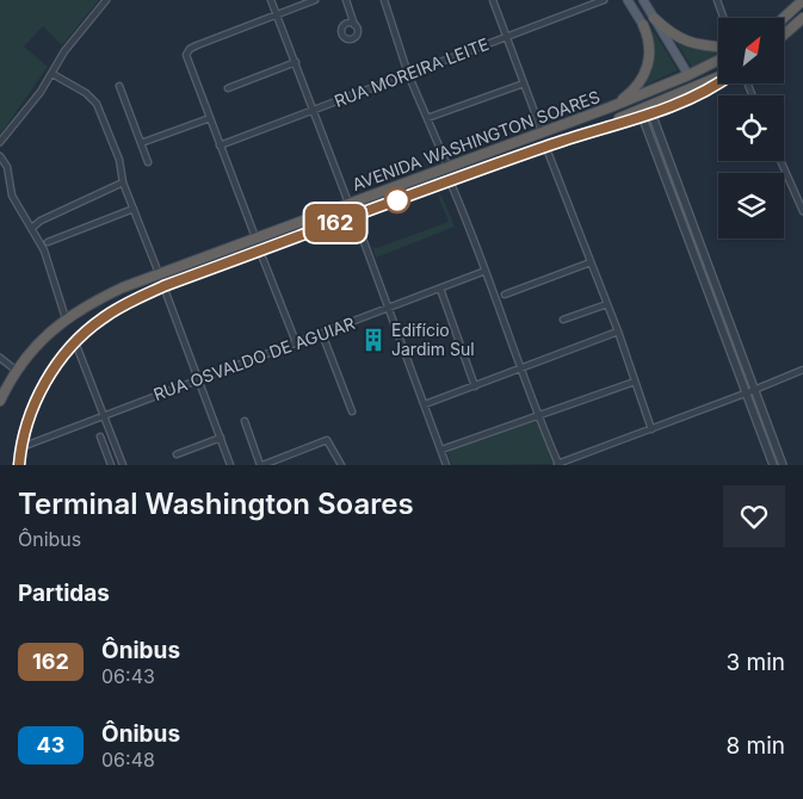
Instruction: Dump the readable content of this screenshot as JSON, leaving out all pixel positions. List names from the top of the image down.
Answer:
{
  "streets": {
    "highway": ["AVENIDA WASHINGTON SOARES"],
    "street": ["RUA MOREIRA LEITE", "RUA OSVALDO DE AGUIAR"]
  },
  "crossings": [
    ["AVENIDA WASHINGTON SOARES", "RUA OSVALDO DE AGUIAR"]
  ],
  "places": {
    "building": ["Edifício Jardim Sul"]
  },
  "lines": ["bus line 162"],
  "north": "top right",
  "page": {
    "on_map": "162",
    "heading": [
      ["Terminal Washington Soares", "Ônibus"],
      "Partidas"
    ],
    "list": [
      {
        "mark": "162",
        "name": "Ônibus",
        "note": "06:43",
        "value": "3 min"
      },
      {
        "mark": "43",
        "name": "Ônibus",
        "note": "06:48",
        "value": "8 min"
      }
    ]
  }
}
